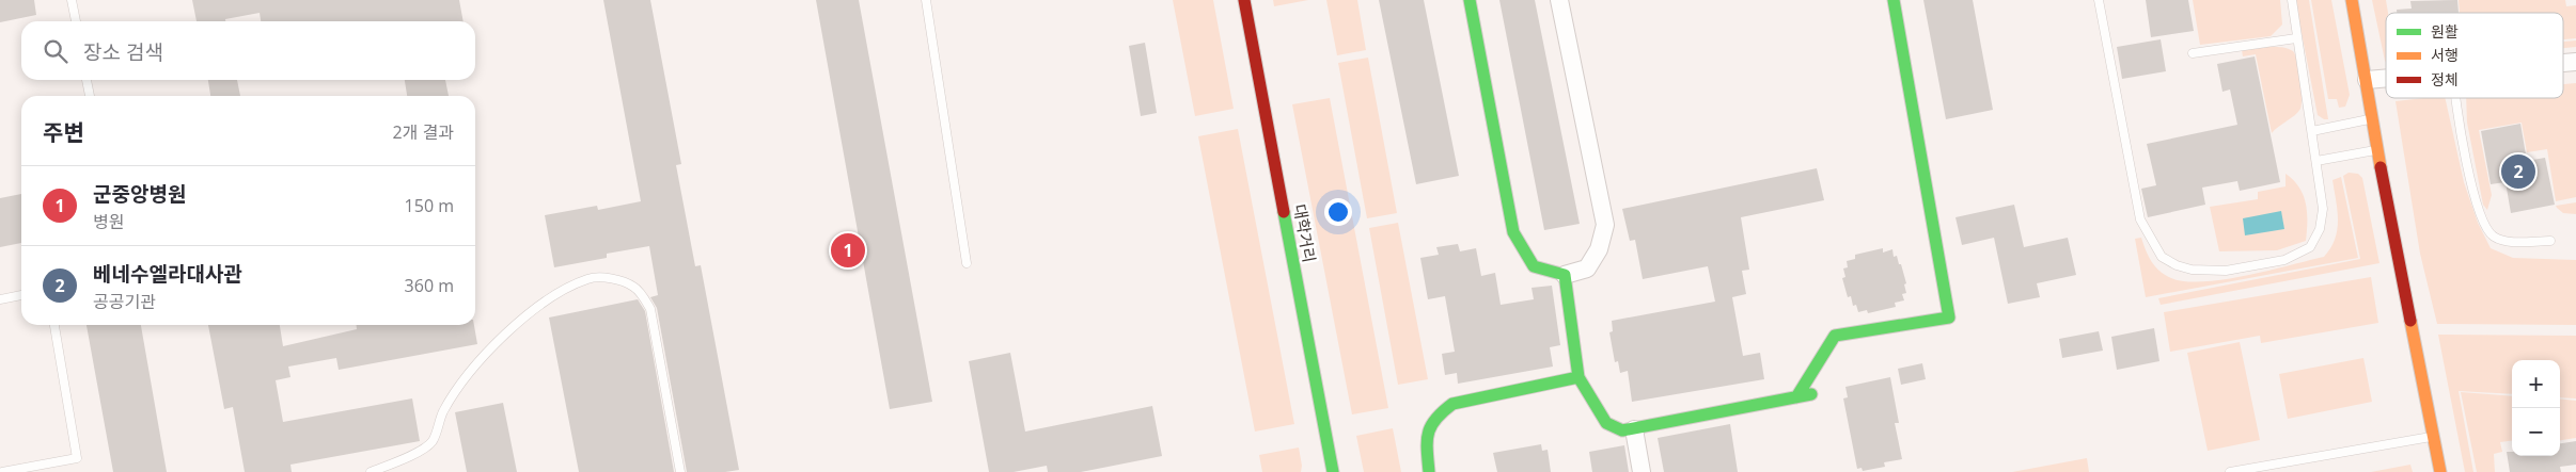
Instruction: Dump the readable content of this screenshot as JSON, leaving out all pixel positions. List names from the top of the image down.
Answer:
{
  "streets": {
    "street": ["대학거리"]
  },
  "legend": ["원활", "서행", "정체"],
  "page": {
    "search": "장소 검색",
    "heading": ["주변", "2개 결과"],
    "pins": ["2", "1"],
    "list": [
      {
        "mark": "1",
        "name": "군중앙병원",
        "note": "병원",
        "value": "150 m"
      },
      {
        "mark": "2",
        "name": "베네수엘라대사관",
        "note": "공공기관",
        "value": "360 m"
      }
    ],
    "map_buttons": ["+", "−"]
  }
}
